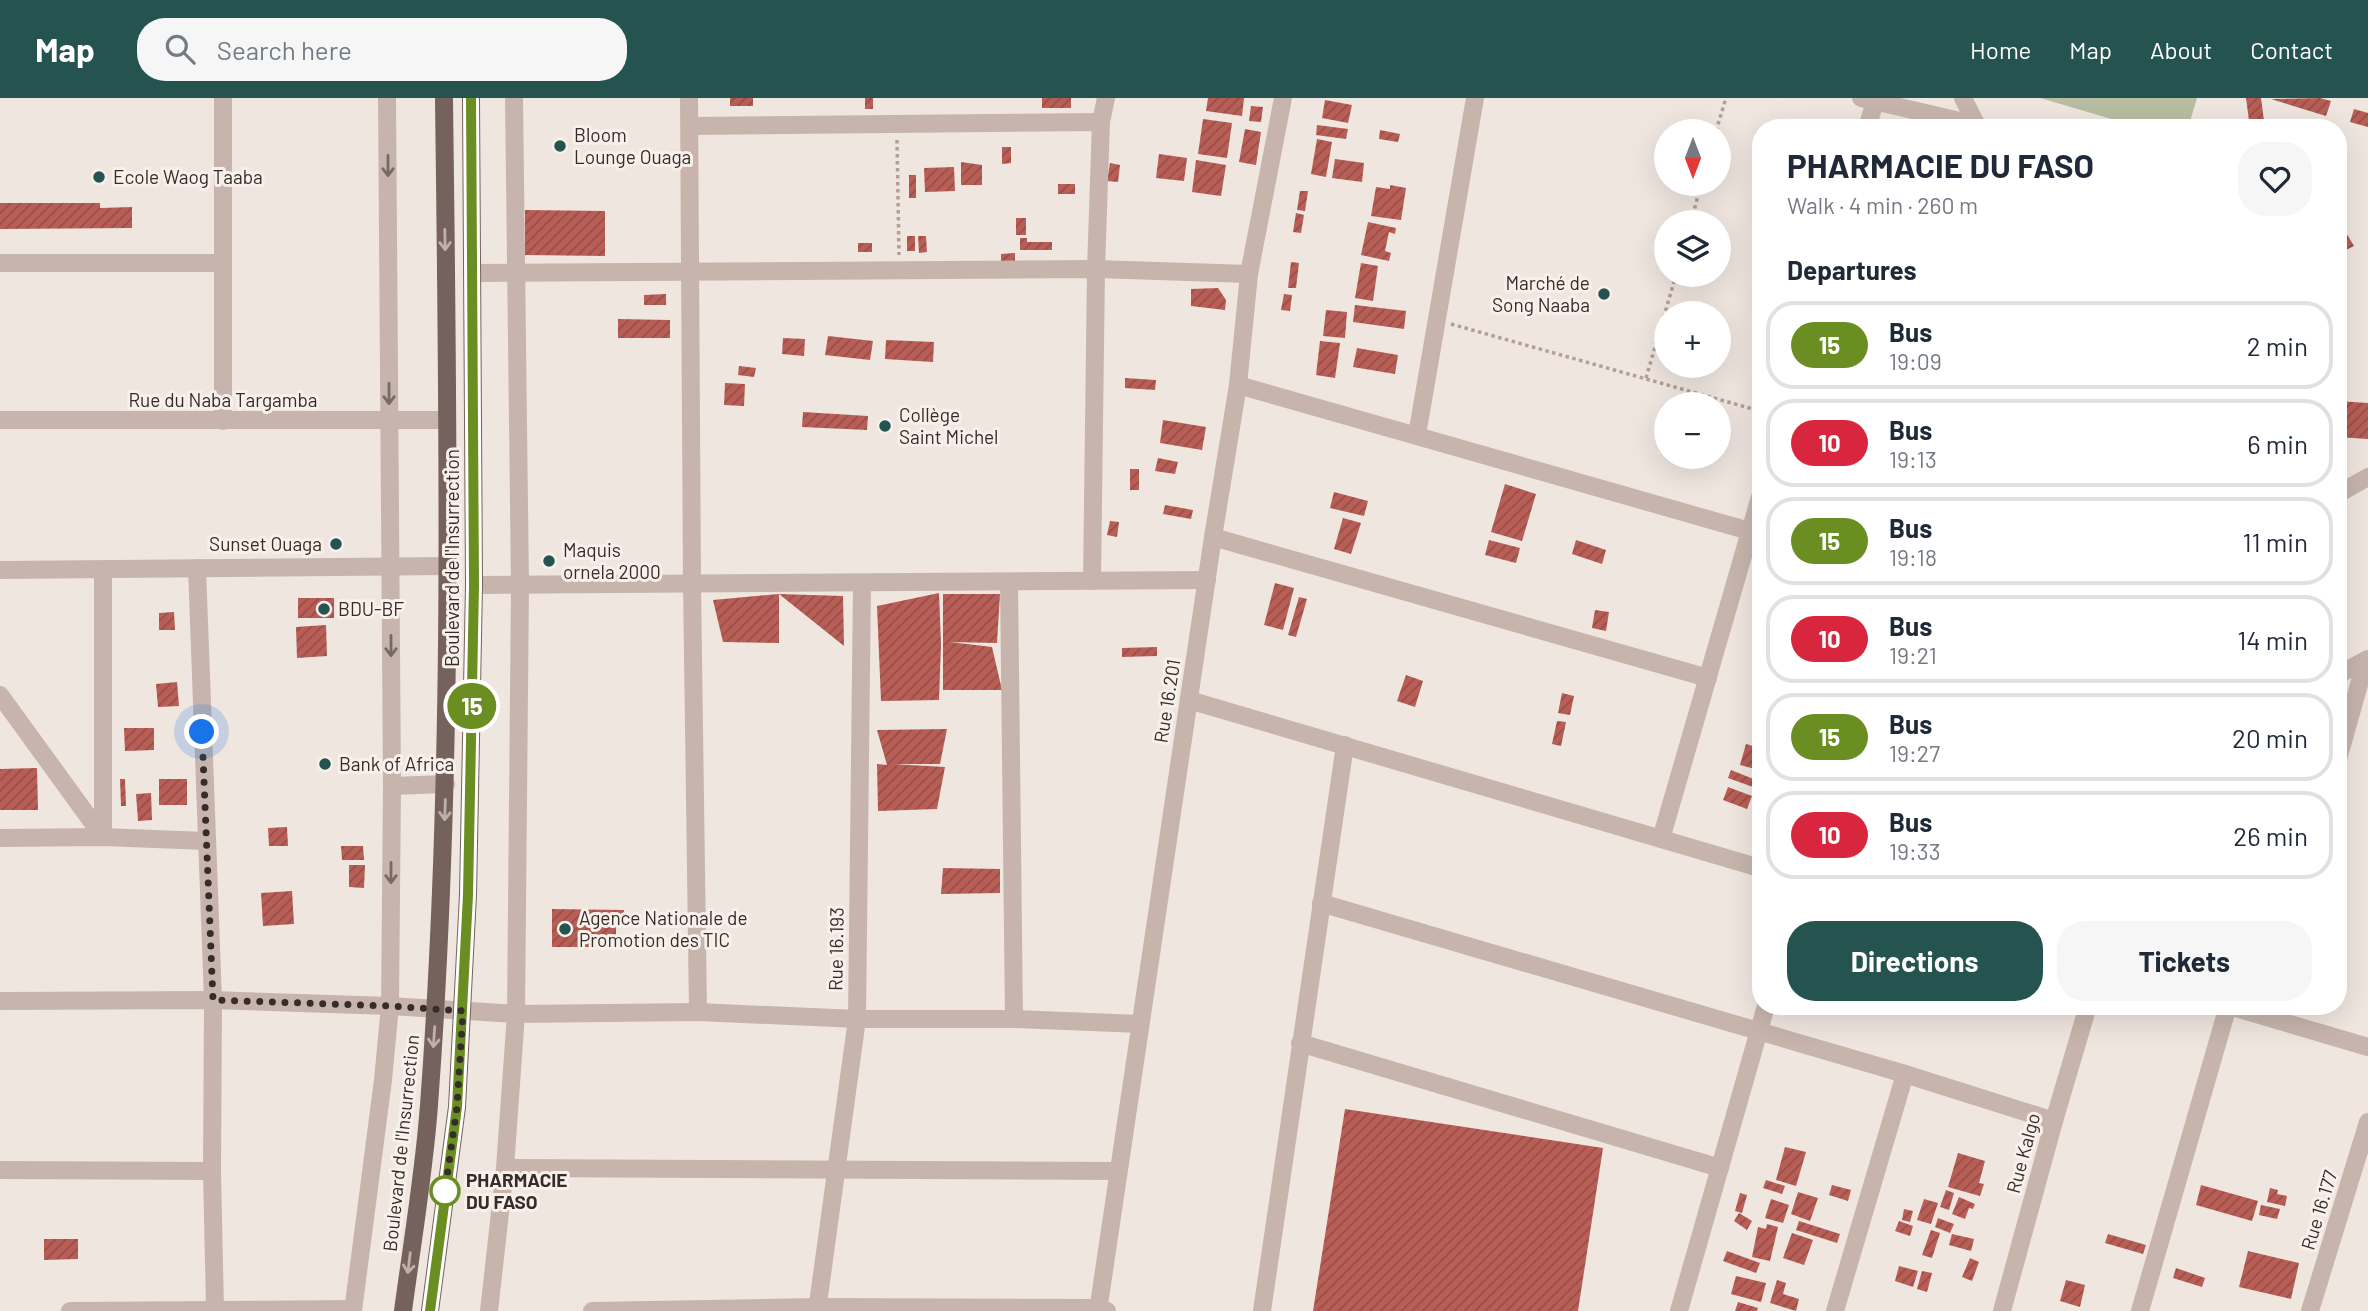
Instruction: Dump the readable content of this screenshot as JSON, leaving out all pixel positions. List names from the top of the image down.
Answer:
{
  "streets": {
    "main road": ["Boulevard de l'Insurrection"],
    "street": [
      "Rue du Naba Targamba",
      "Rue 16.201",
      "Rue 16.193",
      "Rue Kalgo",
      "Rue 16.177"
    ]
  },
  "crossings": [
    ["Rue du Naba Targamba", "Boulevard de l'Insurrection"]
  ],
  "places": [
    "Bloom Lounge Ouaga",
    "Ecole Waog Taaba",
    "Marché de Song Naaba",
    "Collège Saint Michel",
    "Sunset Ouaga",
    "Maquis ornela 2000",
    "BDU-BF",
    "Bank of Africa",
    "Agence Nationale de Promotion des TIC",
    "PHARMACIE DU FASO"
  ],
  "lines": ["bus line 15"],
  "north": "bottom",
  "page": {
    "header": "Map",
    "search": "Search here",
    "nav": [
      "Home",
      "Map",
      "About",
      "Contact"
    ],
    "on_map": "15",
    "map_buttons": ["+", "−"],
    "heading": [
      ["PHARMACIE DU FASO", "Walk · 4 min · 260 m"],
      "Departures"
    ],
    "list": [
      {
        "mark": "15",
        "name": "Bus",
        "note": "19:09",
        "value": "2 min"
      },
      {
        "mark": "10",
        "name": "Bus",
        "note": "19:13",
        "value": "6 min"
      },
      {
        "mark": "15",
        "name": "Bus",
        "note": "19:18",
        "value": "11 min"
      },
      {
        "mark": "10",
        "name": "Bus",
        "note": "19:21",
        "value": "14 min"
      },
      {
        "mark": "15",
        "name": "Bus",
        "note": "19:27",
        "value": "20 min"
      },
      {
        "mark": "10",
        "name": "Bus",
        "note": "19:33",
        "value": "26 min"
      }
    ],
    "buttons": ["Directions", "Tickets"]
  }
}
